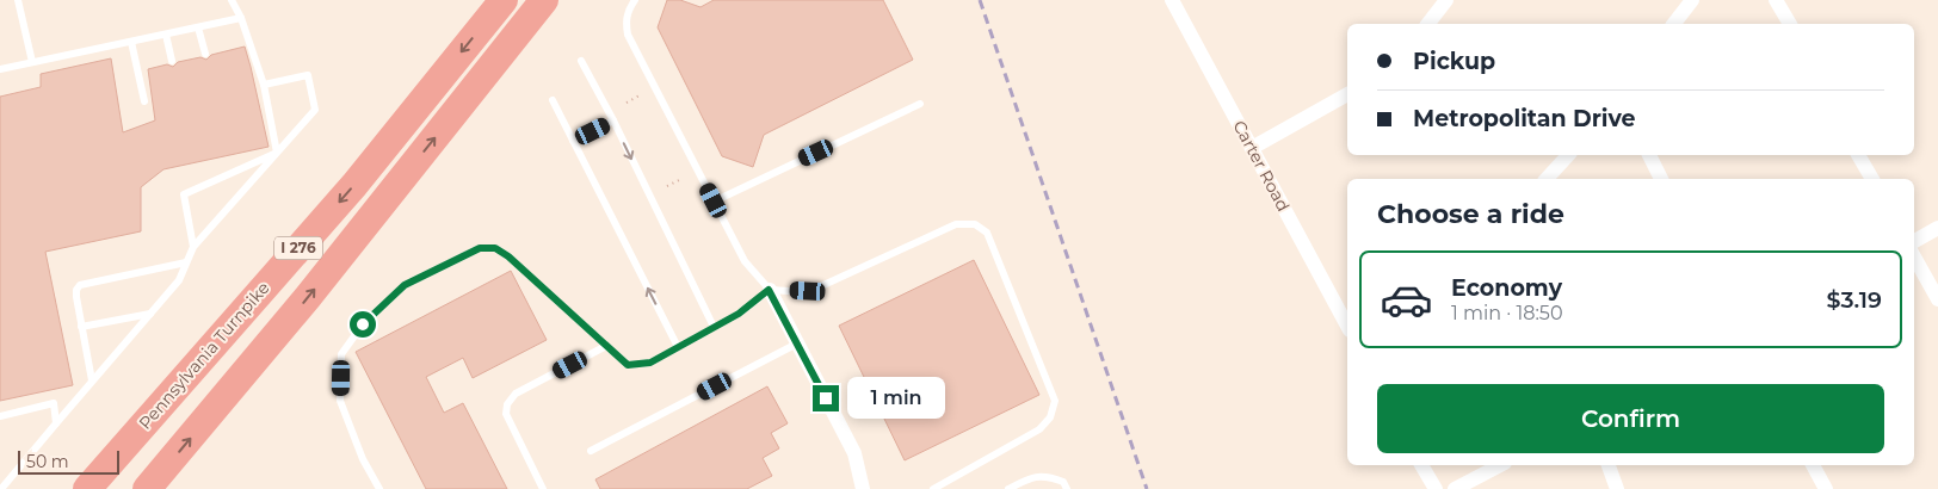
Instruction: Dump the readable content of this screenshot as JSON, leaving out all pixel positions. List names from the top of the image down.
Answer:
{
  "streets": {
    "highway": ["I 276", "Pennsylvania Turnpike"],
    "street": ["Carter Road"]
  },
  "scale_bar": "50 m",
  "page": {
    "banner": ["Pickup", "Metropolitan Drive"],
    "heading": "Choose a ride",
    "list": [
      {
        "name": "Economy",
        "note": "1 min · 18:50",
        "value": "$3.19"
      }
    ],
    "buttons": "Confirm",
    "bubble": "1 min",
    "scale": "50 m"
  }
}
